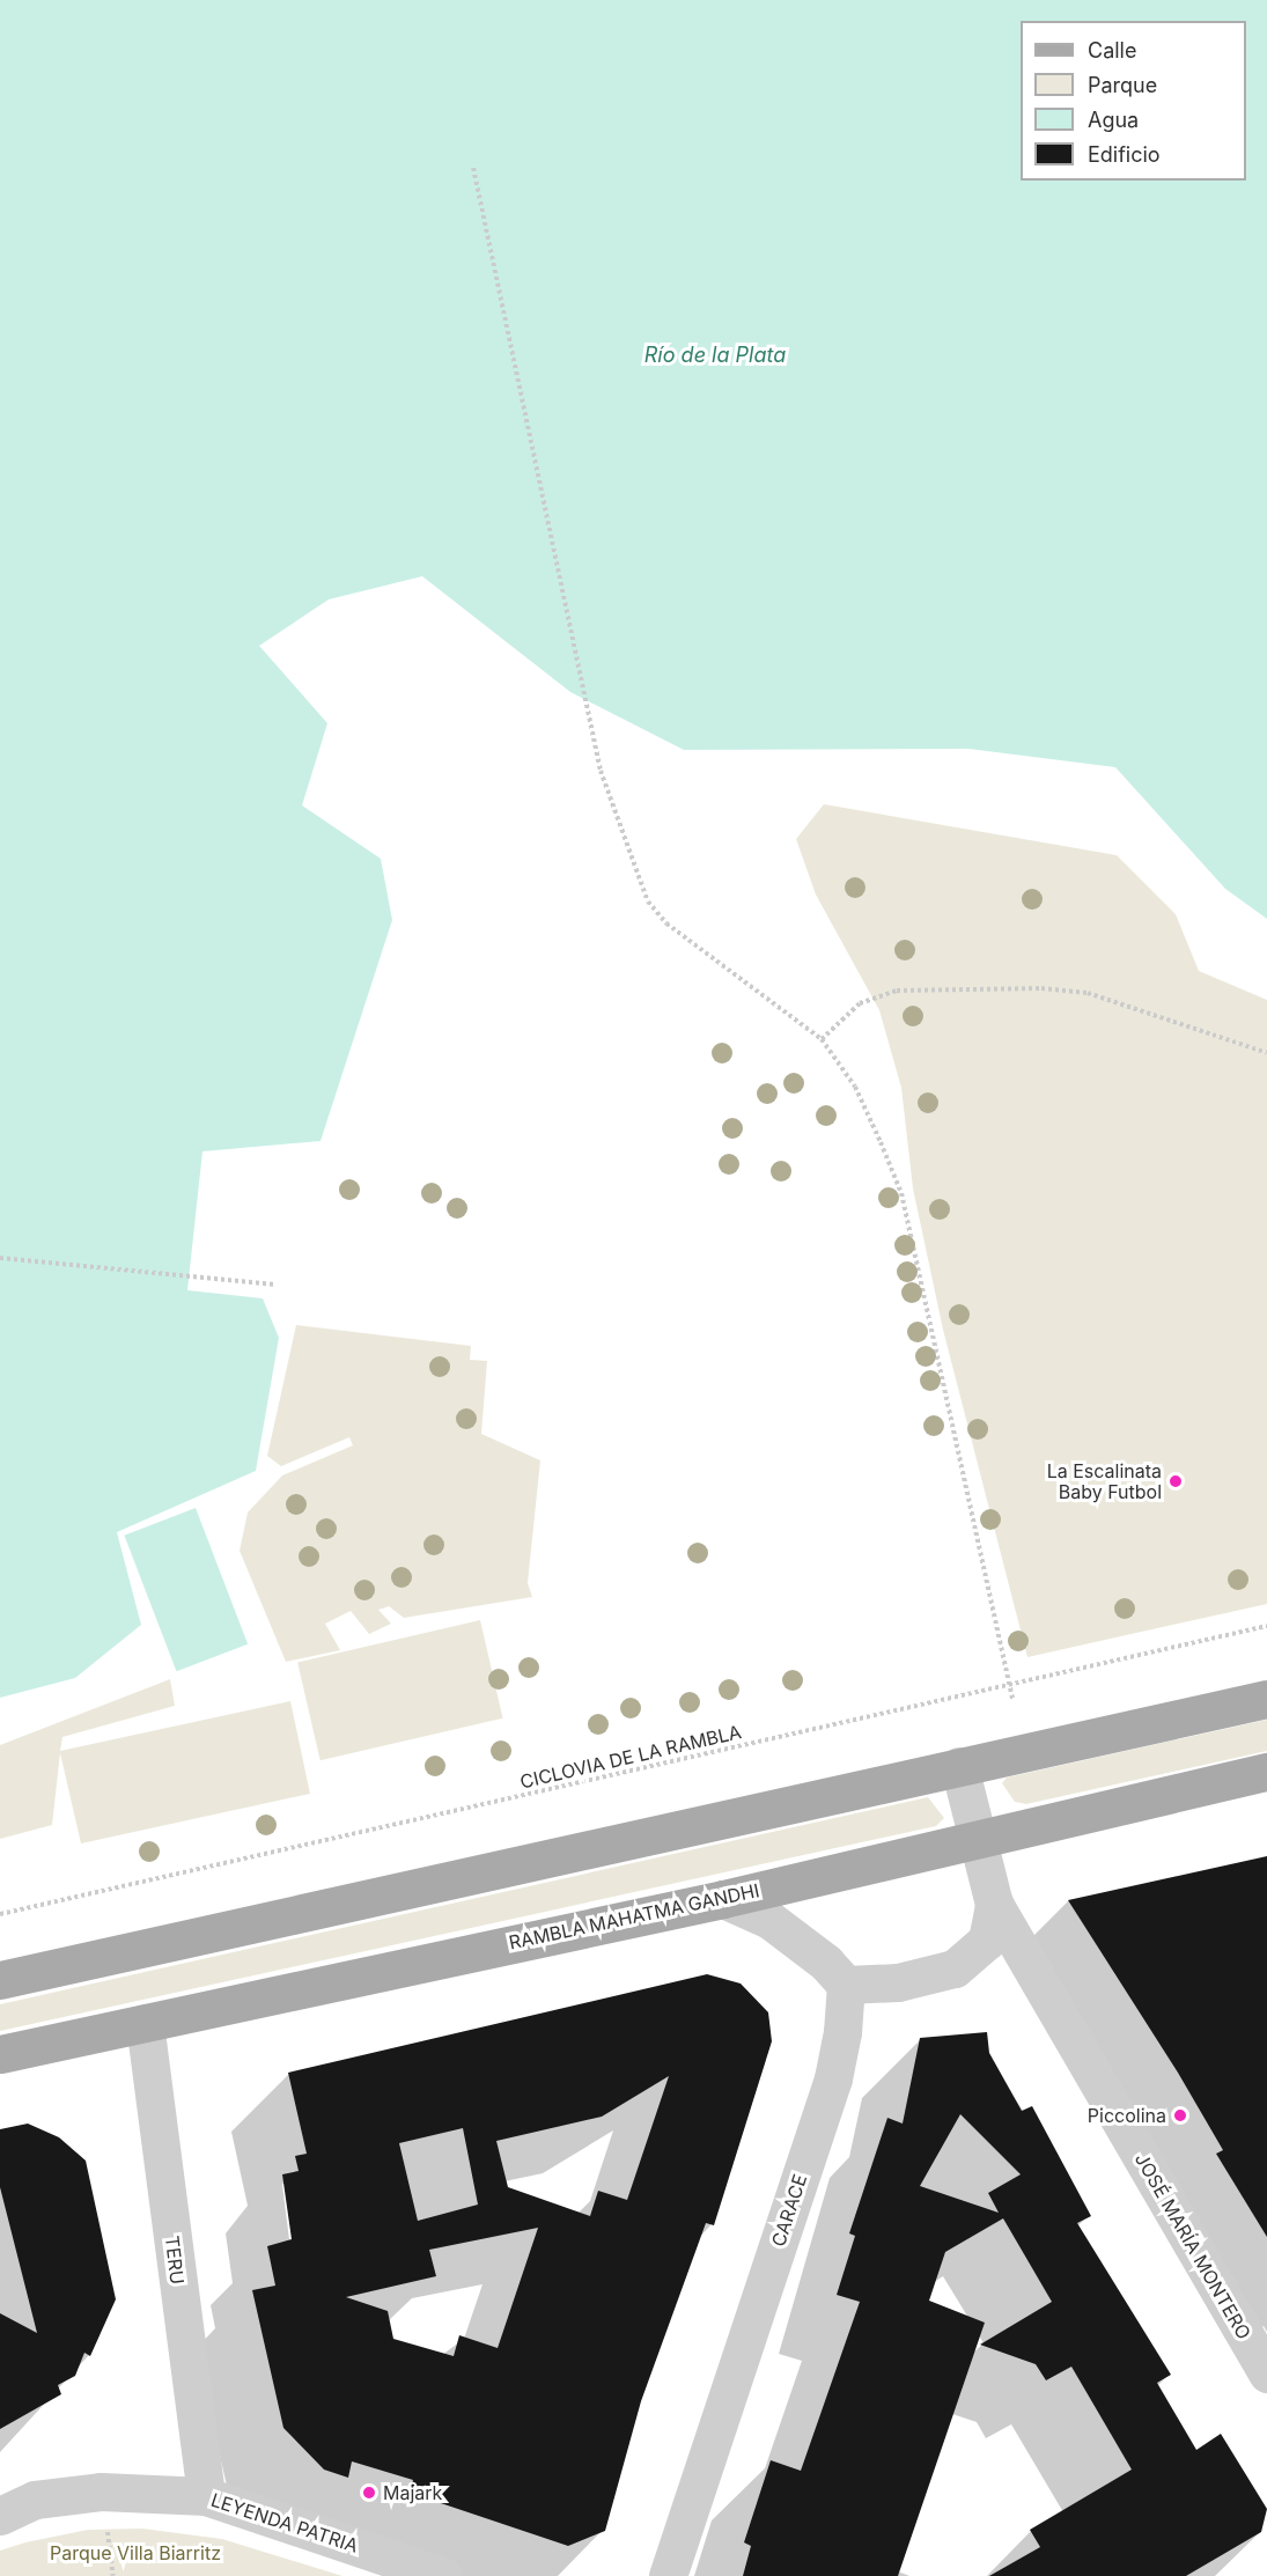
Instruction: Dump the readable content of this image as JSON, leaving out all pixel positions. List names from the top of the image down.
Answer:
{
  "streets": {
    "main road": ["RAMBLA MAHATMA GANDHI"],
    "street": [
      "CARACE",
      "JOSÉ MARÍA MONTERO",
      "TERU",
      "LEYENDA PATRIA"
    ],
    "path": ["CICLOVIA DE LA RAMBLA"]
  },
  "crossings": [
    ["RAMBLA MAHATMA GANDHI", "JOSÉ MARÍA MONTERO"],
    ["RAMBLA MAHATMA GANDHI", "TERU"],
    ["CARACE", "JOSÉ MARÍA MONTERO"],
    ["TERU", "LEYENDA PATRIA"]
  ],
  "water": ["Río de la Plata"],
  "parks": ["Parque Villa Biarritz"],
  "places": ["La Escalinata Baby Futbol", "Piccolina", "Majark"],
  "legend": [
    "Calle",
    "Parque",
    "Agua",
    "Edificio"
  ]
}
